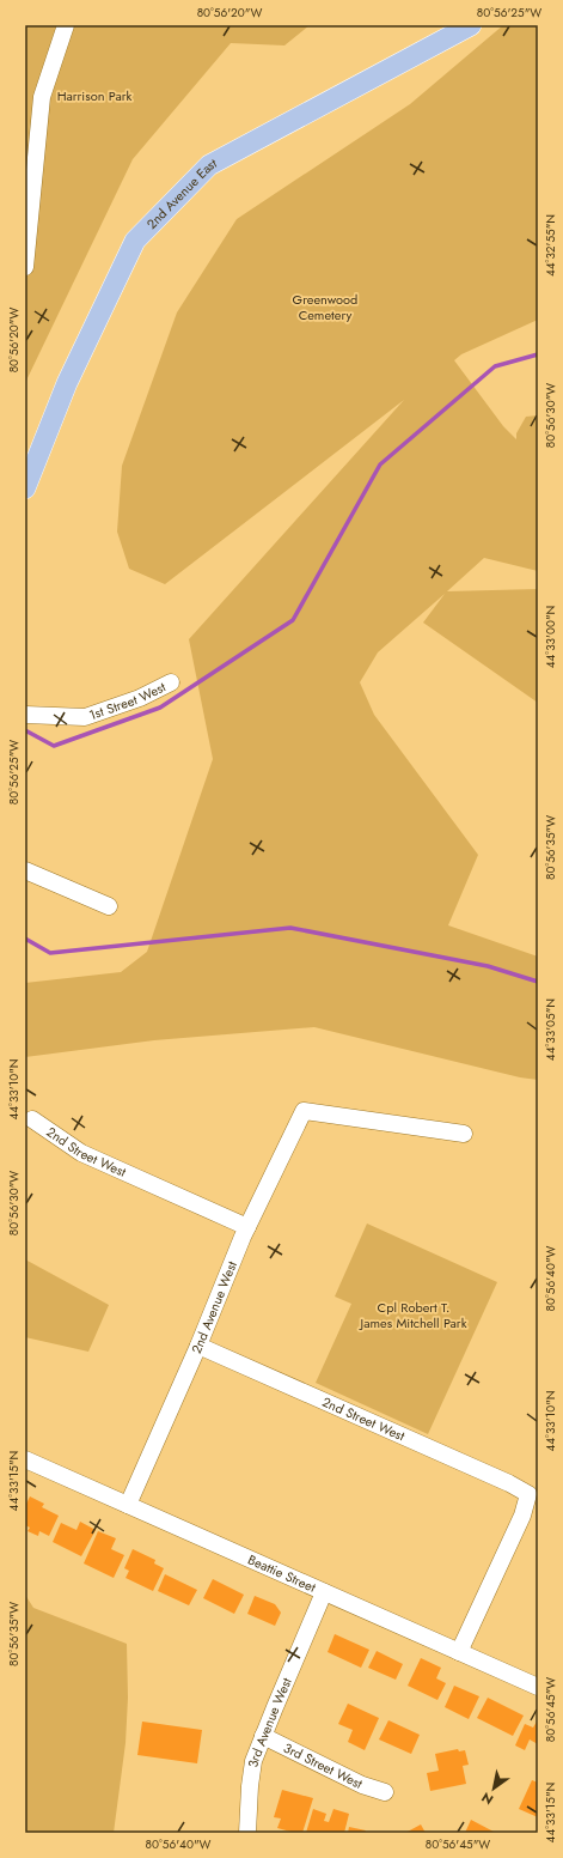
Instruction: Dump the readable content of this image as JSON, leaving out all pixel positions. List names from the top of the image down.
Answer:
{
  "streets": {
    "main road": ["2nd Avenue East"],
    "street": [
      "1st Street West",
      "2nd Street West",
      "2nd Avenue West",
      "Beattie Street",
      "3rd Avenue West",
      "3rd Street West"
    ]
  },
  "crossings": [
    ["2nd Street West", "2nd Avenue West"],
    ["2nd Street West", "Beattie Street"],
    ["2nd Avenue West", "Beattie Street"],
    ["Beattie Street", "3rd Avenue West"],
    ["3rd Avenue West", "3rd Street West"]
  ],
  "parks": ["Harrison Park", "Greenwood Cemetery", "Cpl Robert T. James Mitchell Park"],
  "north": "bottom left",
  "coordinates": [
    "80°56'20\"W",
    "80°56'25\"W",
    "44°32'55\"N",
    "80°56'30\"W",
    "44°33'00\"N",
    "80°56'35\"W",
    "44°33'05\"N",
    "44°33'10\"N",
    "80°56'40\"W",
    "44°33'15\"N",
    "80°56'45\"W"
  ]
}
